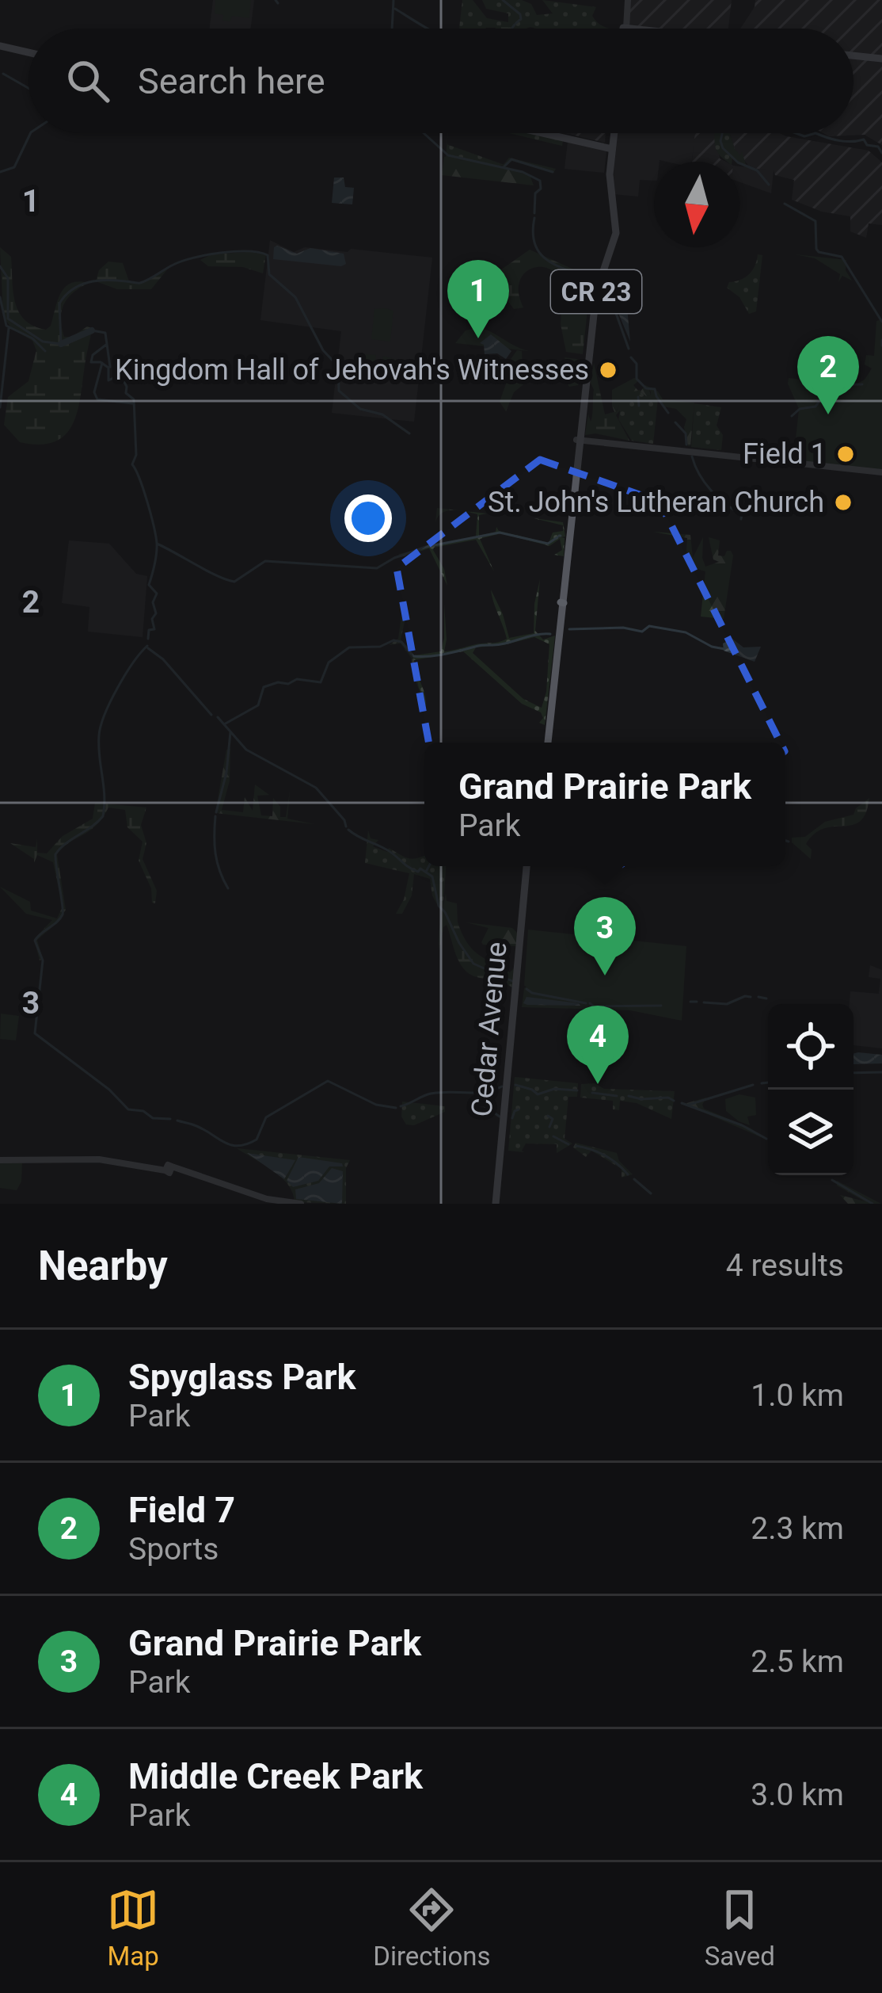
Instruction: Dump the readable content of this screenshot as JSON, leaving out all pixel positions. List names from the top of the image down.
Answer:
{
  "streets": {
    "main road": ["CR 23", "Cedar Avenue"]
  },
  "places": ["Kingdom Hall of Jehovah's Witnesses", "Field 1", "St. John's Lutheran Church"],
  "north": "bottom",
  "page": {
    "search": "Search here",
    "pins": [
      "1",
      "2",
      "3",
      "4"
    ],
    "popup": ["Grand Prairie Park", "Park"],
    "heading": ["Nearby", "4 results"],
    "list": [
      {
        "mark": "1",
        "name": "Spyglass Park",
        "note": "Park",
        "value": "1.0 km"
      },
      {
        "mark": "2",
        "name": "Field 7",
        "note": "Sports",
        "value": "2.3 km"
      },
      {
        "mark": "3",
        "name": "Grand Prairie Park",
        "note": "Park",
        "value": "2.5 km"
      },
      {
        "mark": "4",
        "name": "Middle Creek Park",
        "note": "Park",
        "value": "3.0 km"
      }
    ],
    "nav": ["Map", "Directions", "Saved"]
  },
  "grid": {
    "rows": ["1", "2", "3"]
  }
}
